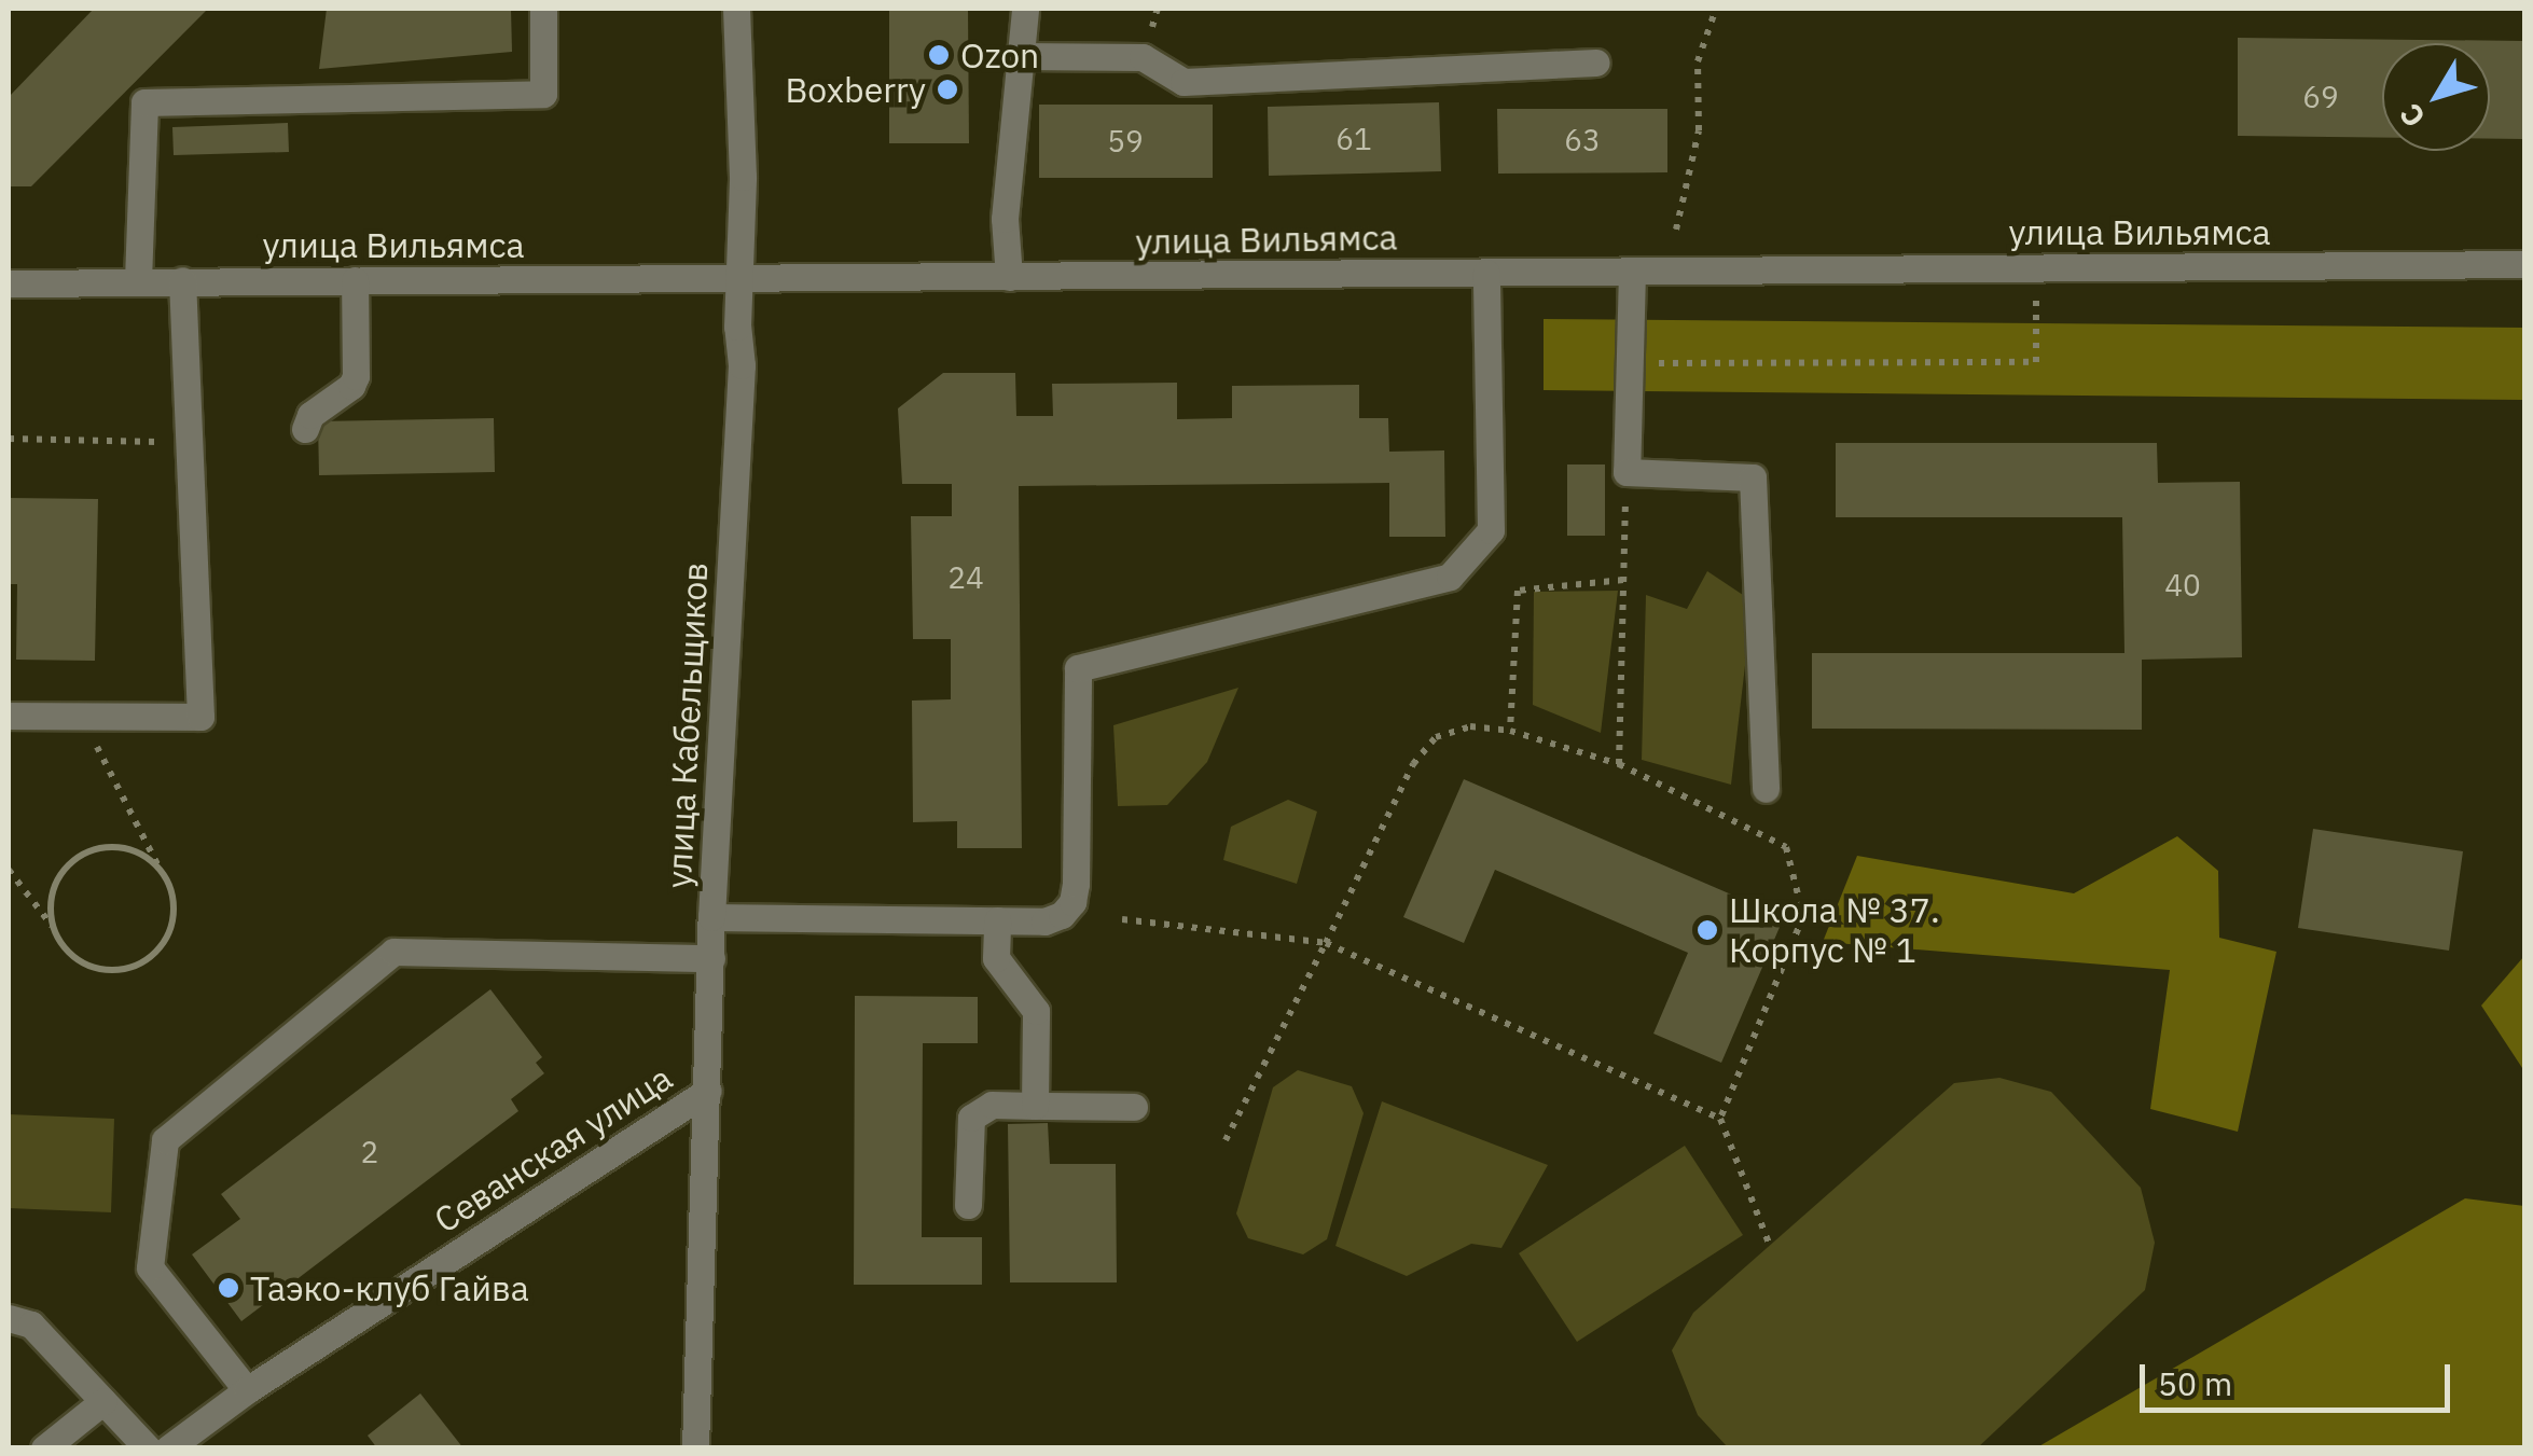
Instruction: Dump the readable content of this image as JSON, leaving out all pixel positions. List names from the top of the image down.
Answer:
{
  "streets": {
    "street": ["улица Вильямса", "улица Кабельщиков", "Севанская улица"]
  },
  "crossings": [
    ["улица Вильямса", "улица Кабельщиков"],
    ["улица Кабельщиков", "Севанская улица"]
  ],
  "places": [
    "Ozon",
    "Boxberry",
    "Школа № 37. Корпус № 1",
    "Таэко-клуб Гайва"
  ],
  "house_numbers": [
    "69",
    "61",
    "63",
    "59",
    "24",
    "40",
    "2"
  ],
  "scale_bar": "50 m",
  "north": "bottom left"
}
